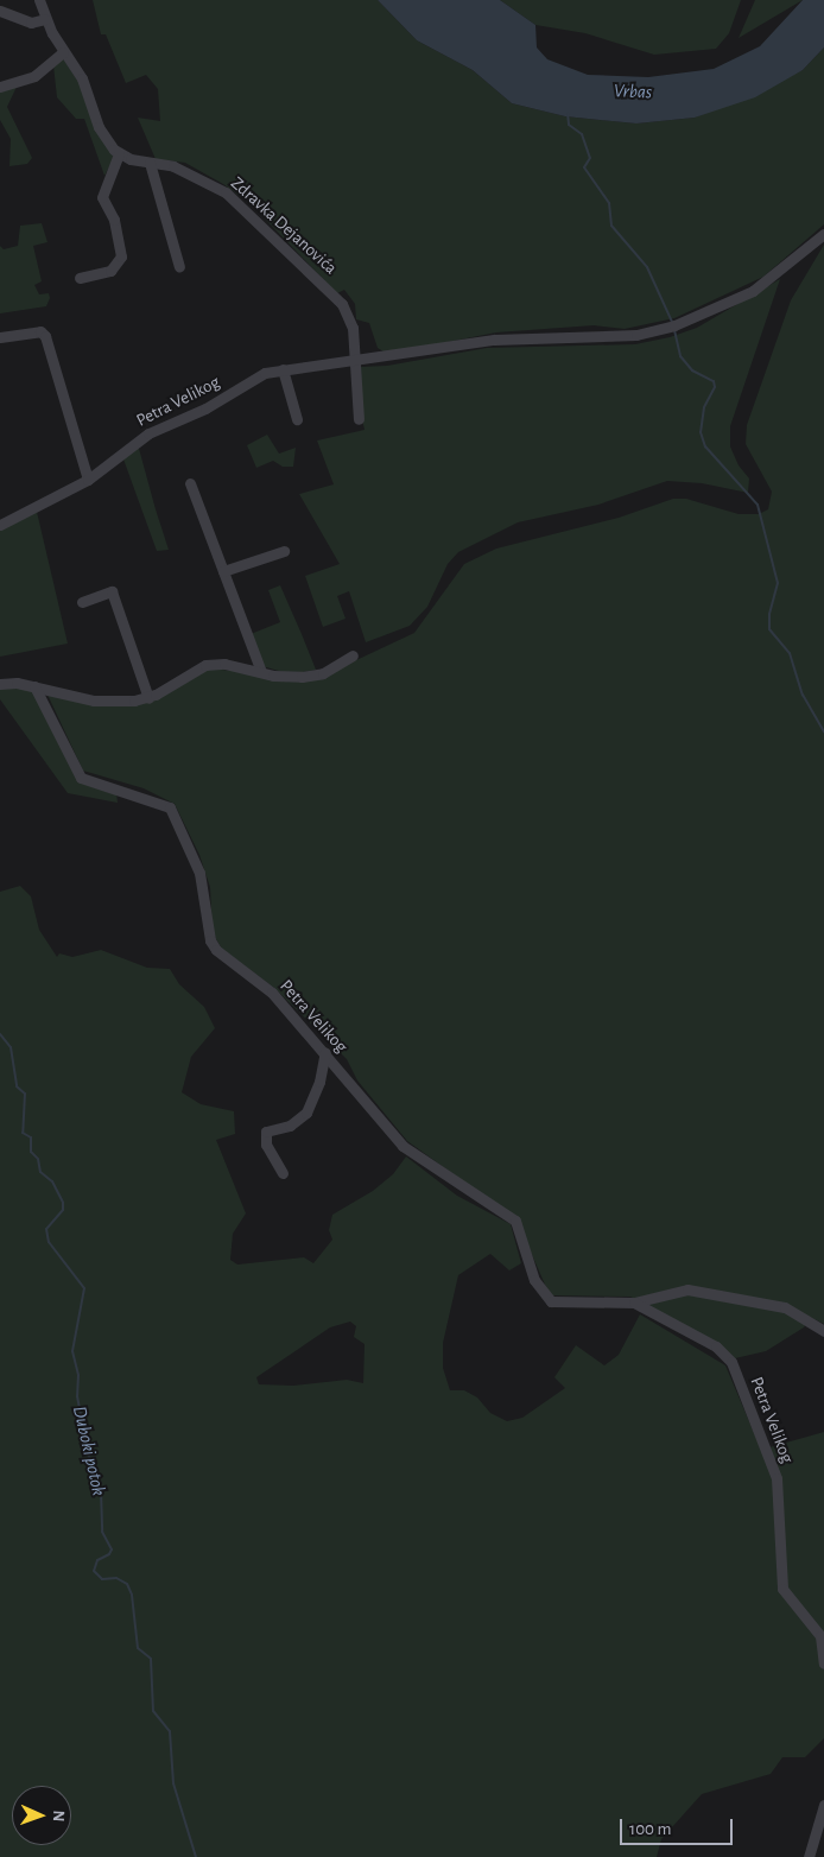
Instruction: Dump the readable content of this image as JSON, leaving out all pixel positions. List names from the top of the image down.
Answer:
{
  "streets": {
    "street": ["Zdravka Dejanovića", "Petra Velikog"]
  },
  "crossings": [
    ["Zdravka Dejanovića", "Petra Velikog"]
  ],
  "water": ["Vrbas", "Duboki potok"],
  "scale_bar": "100 m",
  "north": "right"
}
